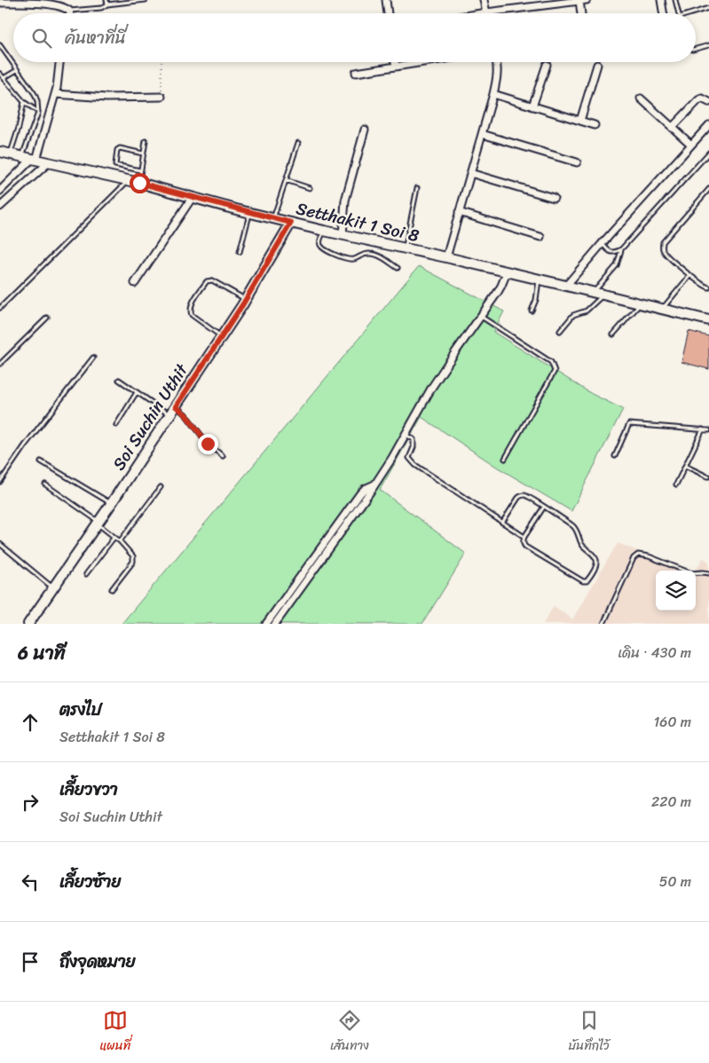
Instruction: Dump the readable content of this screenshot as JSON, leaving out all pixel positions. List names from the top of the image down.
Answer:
{
  "streets": {
    "street": ["Setthakit 1 Soi 8", "Soi Suchin Uthit"]
  },
  "crossings": [
    ["Setthakit 1 Soi 8", "Soi Suchin Uthit"]
  ],
  "page": {
    "search": "ค้นหาที่นี่",
    "heading": ["6 นาที", "เดิน · 430 m"],
    "list": [
      ["ตรงไป", "Setthakit 1 Soi 8", "160 m"],
      ["เลี้ยวขวา", "Soi Suchin Uthit", "220 m"],
      ["เลี้ยวซ้าย", "50 m"],
      "ถึงจุดหมาย"
    ],
    "nav": ["แผนที่", "เส้นทาง", "บันทึกไว้"]
  }
}
